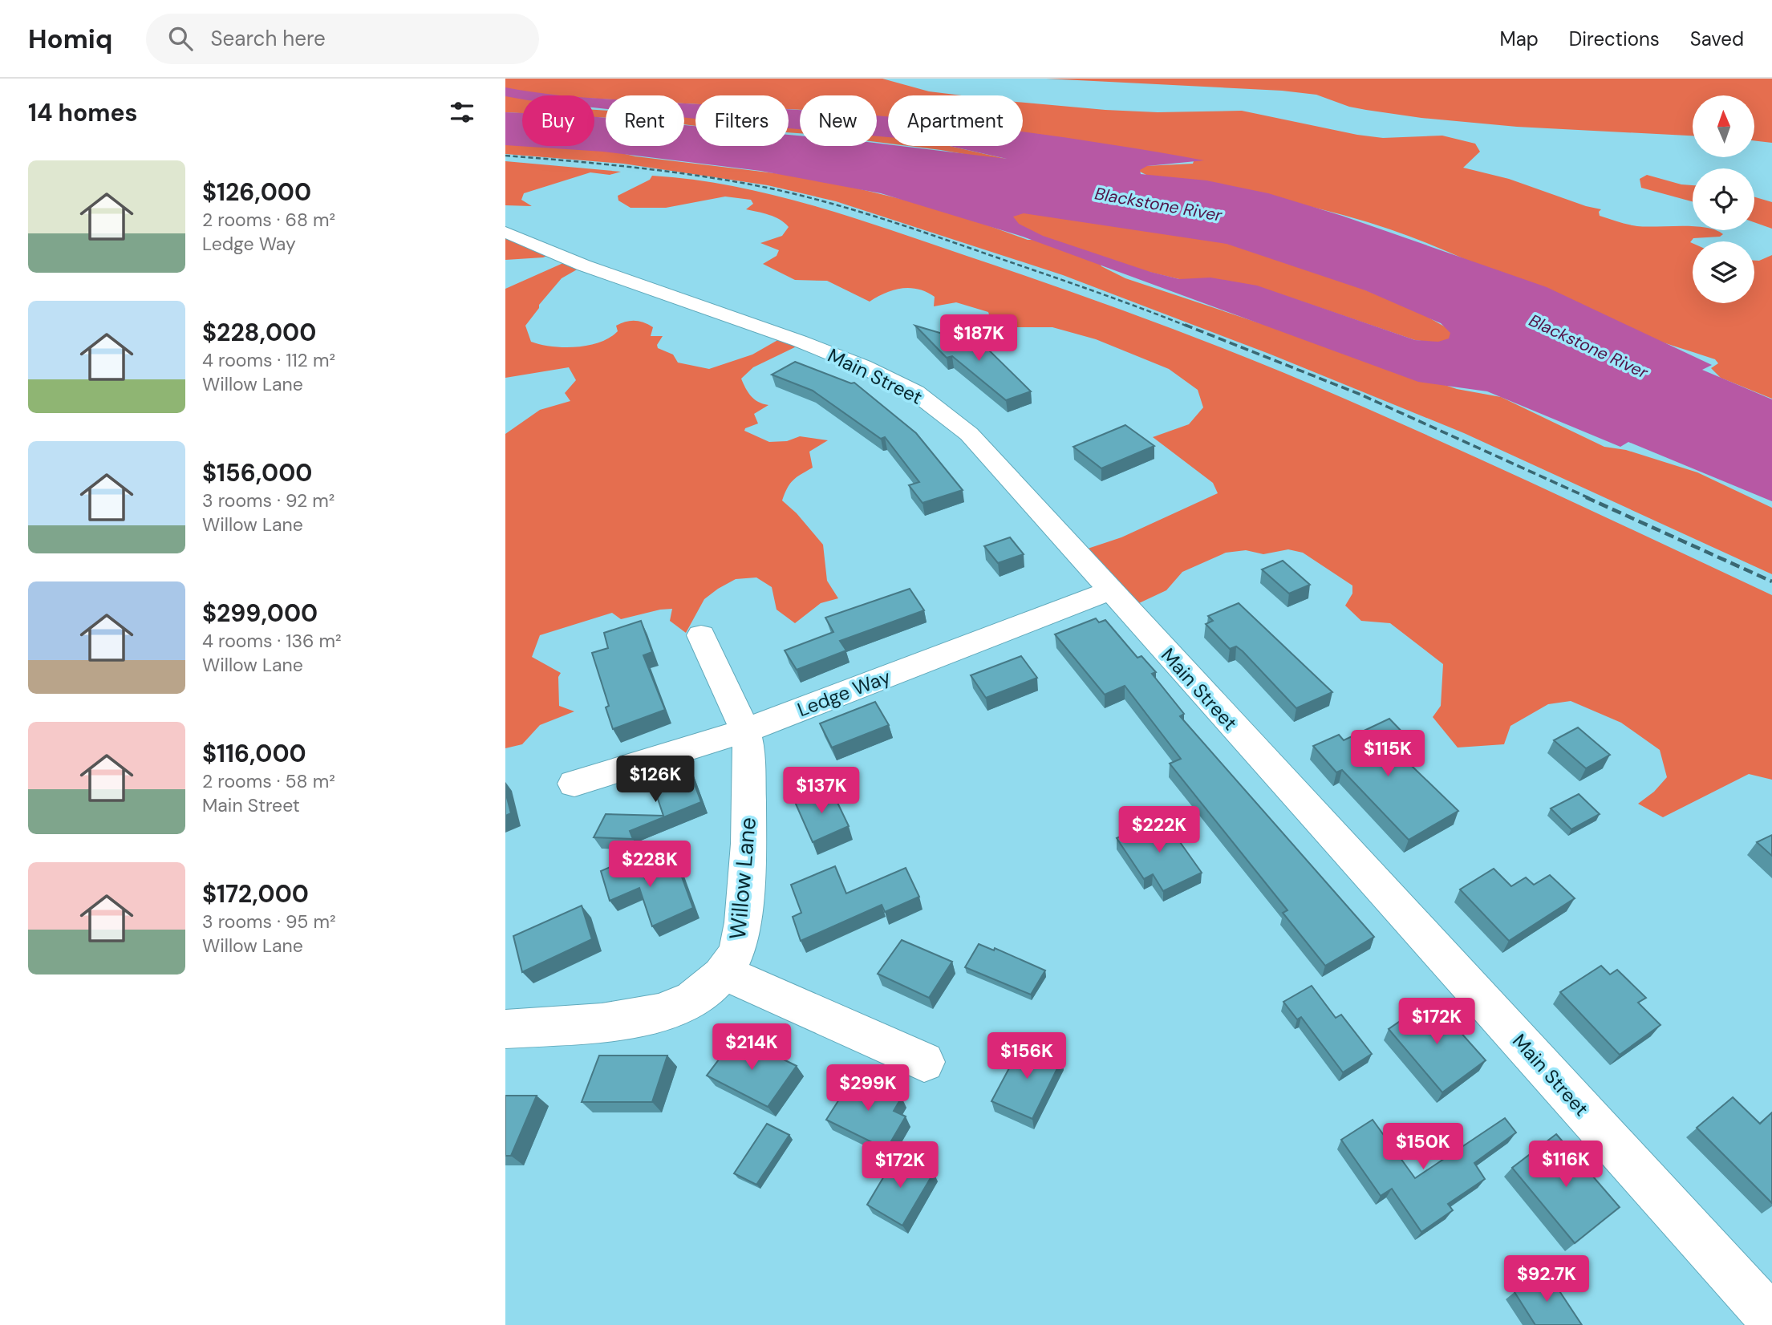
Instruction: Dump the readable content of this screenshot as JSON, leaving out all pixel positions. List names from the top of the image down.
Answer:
{
  "streets": {
    "street": ["Main Street", "Ledge Way", "Willow Lane"]
  },
  "crossings": [
    ["Main Street", "Ledge Way"],
    ["Ledge Way", "Willow Lane"]
  ],
  "water": ["Blackstone River"],
  "north": "top",
  "page": {
    "header": "Homiq",
    "search": "Search here",
    "nav": ["Map", "Directions", "Saved"],
    "heading": "14 homes",
    "chip": [
      "Buy",
      "Rent",
      "Filters",
      "New",
      "Apartment"
    ],
    "list": [
      {
        "name": "$126,000",
        "note": "2 rooms · 68 m² · Ledge Way"
      },
      {
        "name": "$228,000",
        "note": "4 rooms · 112 m² · Willow Lane"
      },
      {
        "name": "$156,000",
        "note": "3 rooms · 92 m² · Willow Lane"
      },
      {
        "name": "$299,000",
        "note": "4 rooms · 136 m² · Willow Lane"
      },
      {
        "name": "$116,000",
        "note": "2 rooms · 58 m² · Main Street"
      },
      {
        "name": "$172,000",
        "note": "3 rooms · 95 m² · Willow Lane"
      }
    ],
    "price": [
      "$187K",
      "$115K",
      "$126K",
      "$137K",
      "$222K",
      "$228K",
      "$172K",
      "$214K",
      "$156K",
      "$299K",
      "$150K",
      "$116K",
      "$172K",
      "$92.7K"
    ]
  }
}
